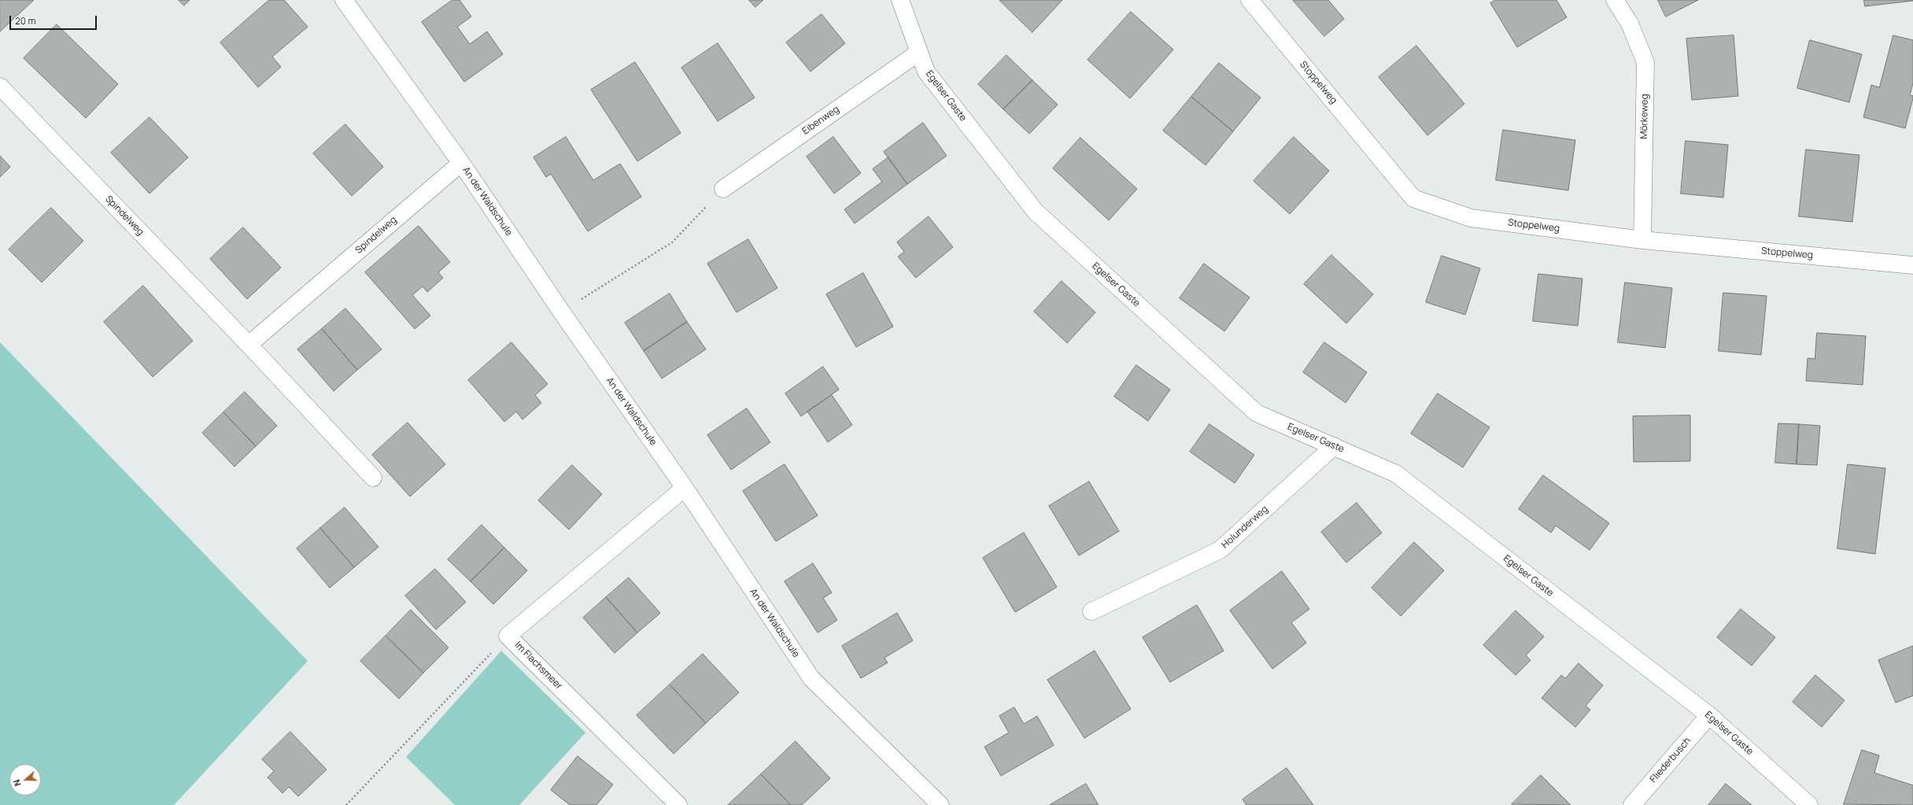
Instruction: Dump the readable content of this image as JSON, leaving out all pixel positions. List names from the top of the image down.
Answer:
{
  "streets": {
    "street": [
      "Stoppelweg",
      "Egelser Gaste",
      "Mörkeweg",
      "Eibenweg",
      "An der Waldschule",
      "Spindelweg",
      "Holunderweg",
      "Im Flachsmeer",
      "Fliederbusch"
    ]
  },
  "crossings": [
    ["Stoppelweg", "Mörkeweg"],
    ["Egelser Gaste", "Eibenweg"],
    ["Egelser Gaste", "Holunderweg"],
    ["Egelser Gaste", "Fliederbusch"],
    ["An der Waldschule", "Spindelweg"],
    ["An der Waldschule", "Im Flachsmeer"]
  ],
  "scale_bar": "20 m",
  "north": "left"
}
